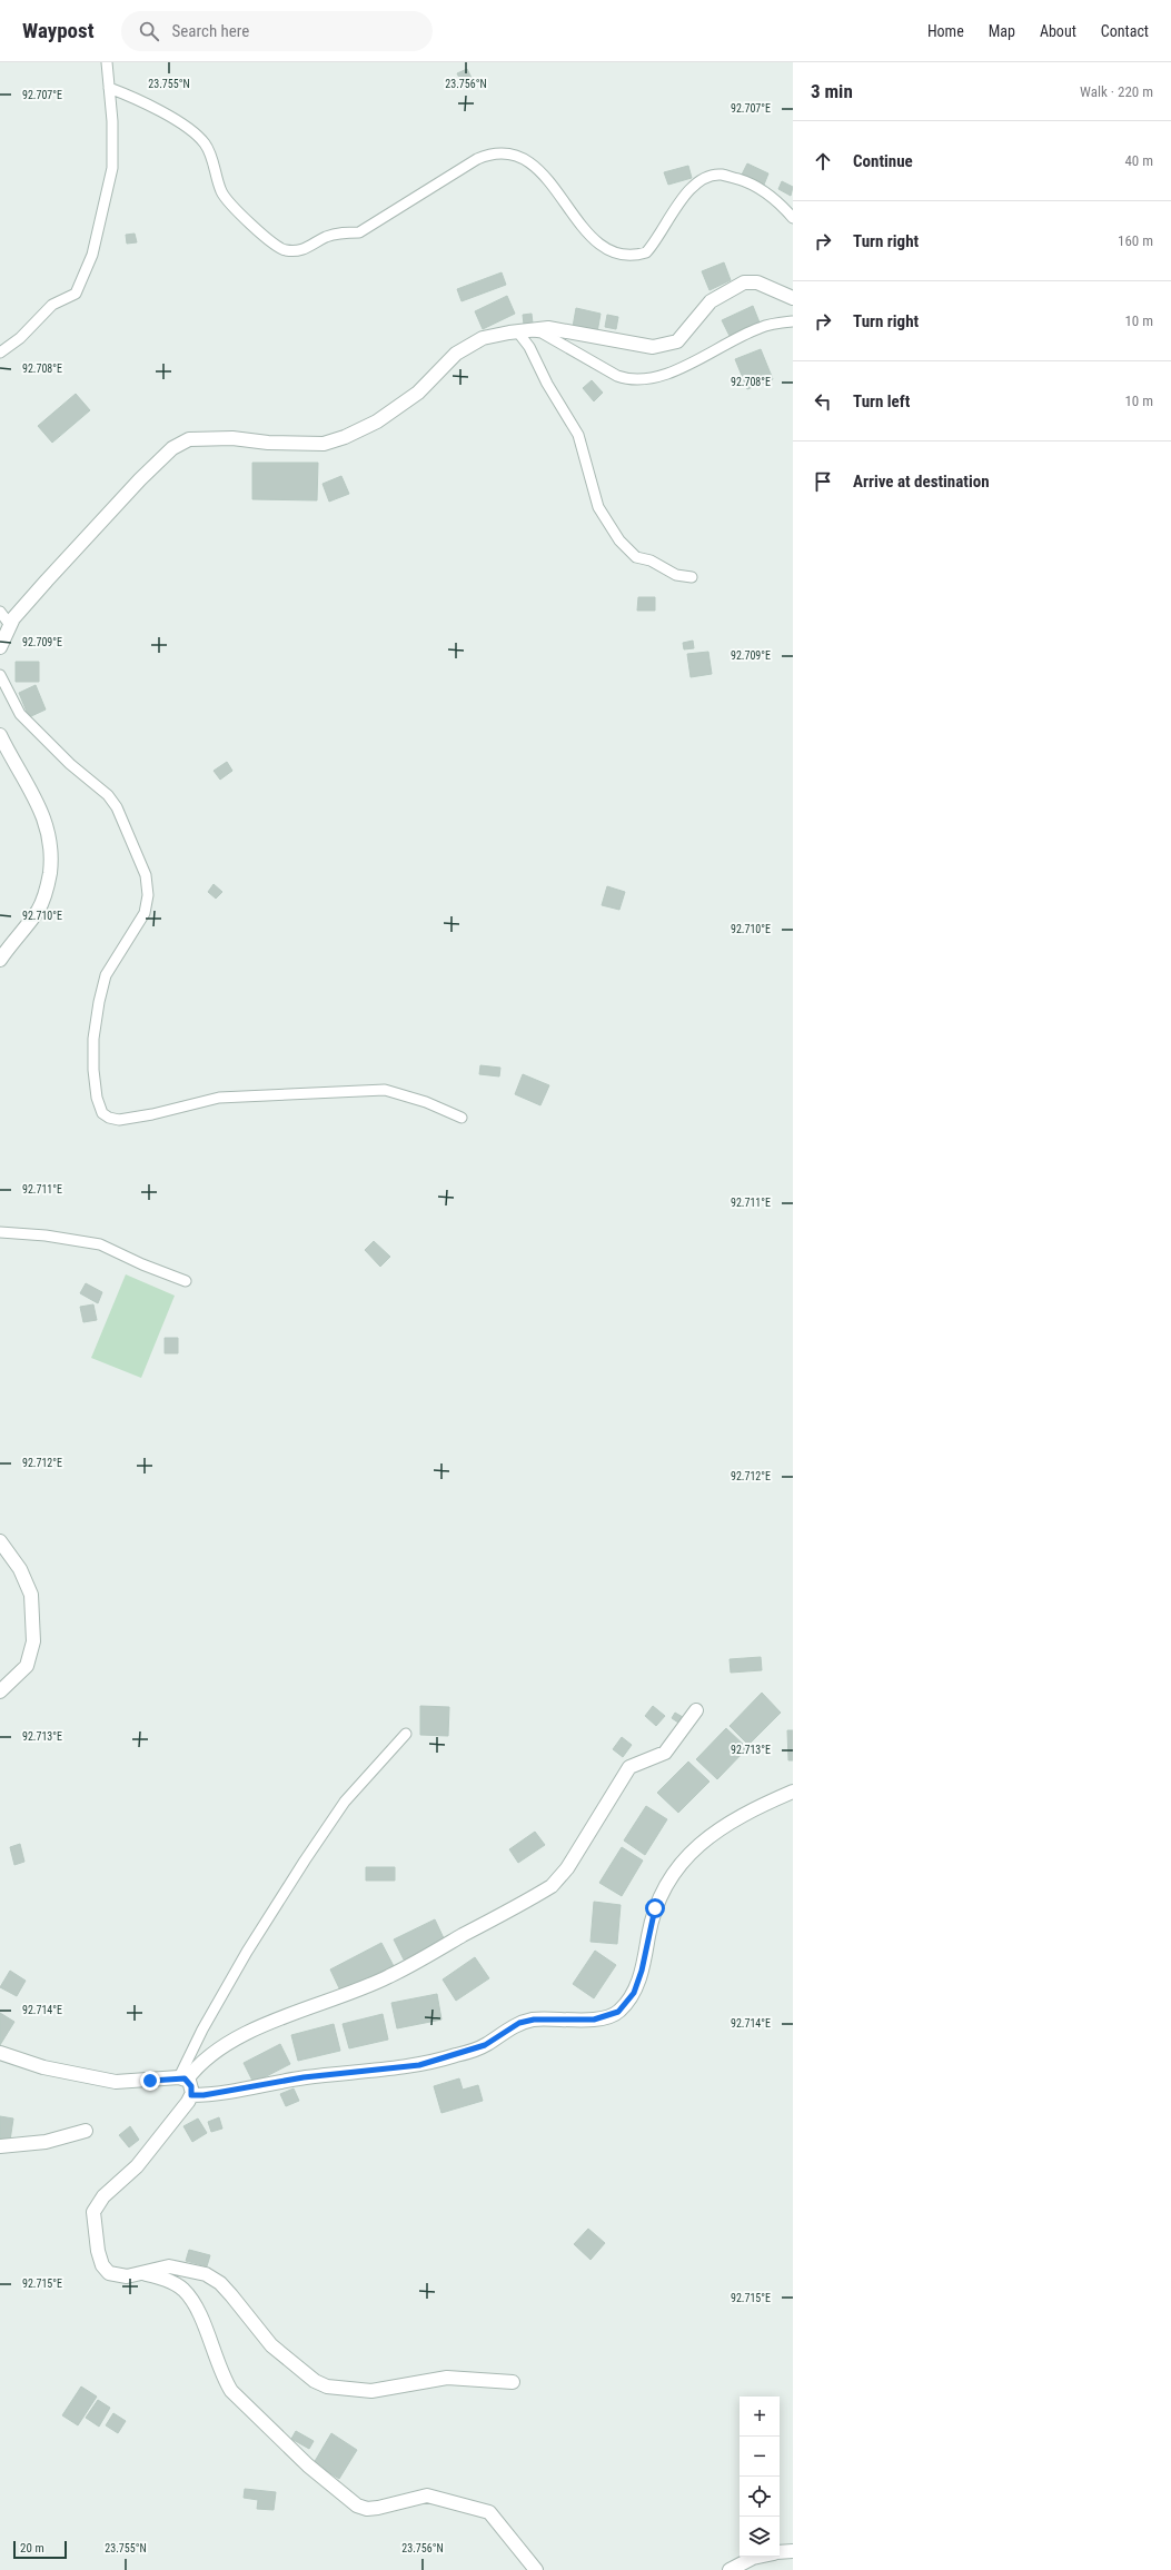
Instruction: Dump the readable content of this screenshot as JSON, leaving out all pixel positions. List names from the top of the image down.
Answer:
{
  "scale_bar": "20 m",
  "page": {
    "header": "Waypost",
    "search": "Search here",
    "nav": [
      "Home",
      "Map",
      "About",
      "Contact"
    ],
    "heading": ["3 min", "Walk · 220 m"],
    "list": [
      ["Continue", "40 m"],
      ["Turn right", "160 m"],
      ["Turn right", "10 m"],
      ["Turn left", "10 m"],
      "Arrive at destination"
    ],
    "map_buttons": ["+", "−"],
    "scale": "20 m"
  },
  "coordinates": [
    "23.755°N",
    "23.756°N",
    "92.707°E",
    "92.708°E",
    "92.709°E",
    "92.710°E",
    "92.711°E",
    "92.712°E",
    "92.713°E",
    "92.714°E",
    "92.715°E"
  ]
}
